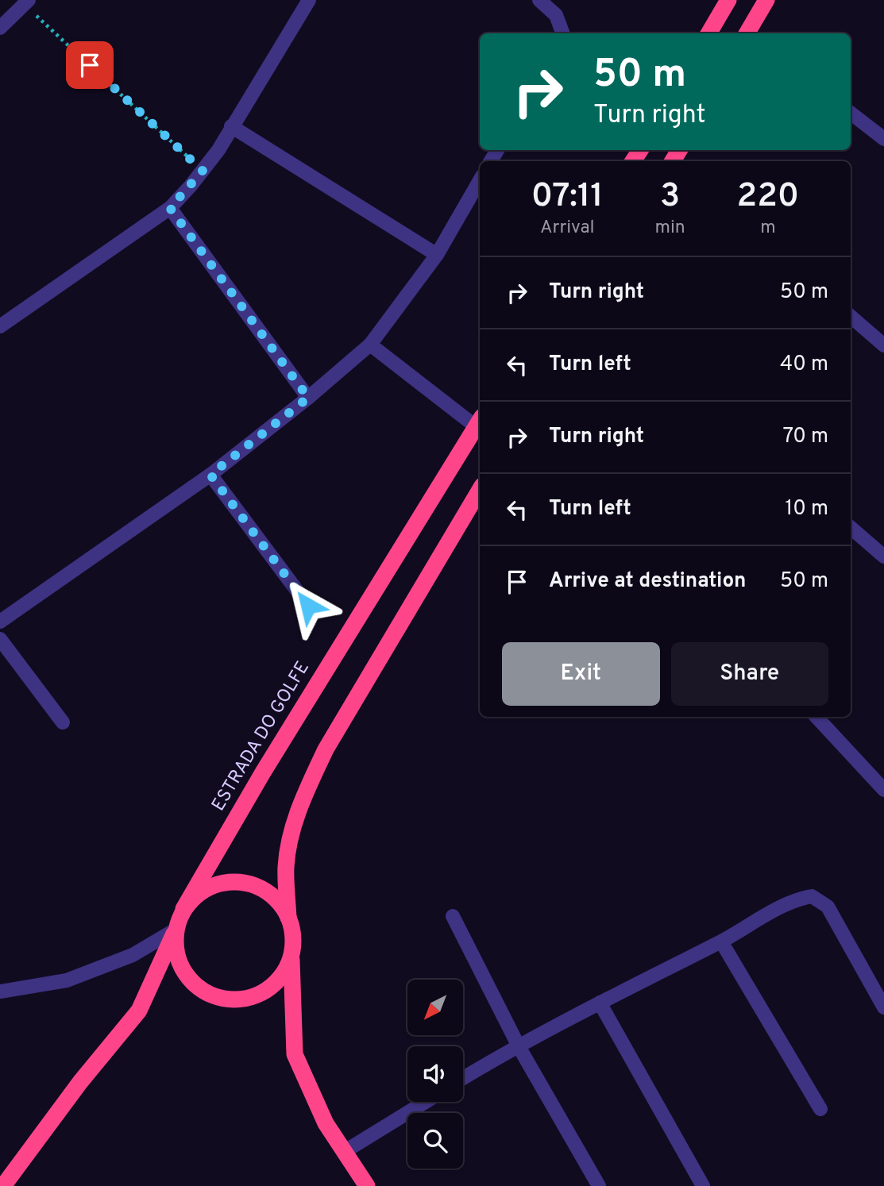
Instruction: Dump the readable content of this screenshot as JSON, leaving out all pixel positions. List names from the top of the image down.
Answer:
{
  "streets": {
    "highway": ["ESTRADA DO GOLFE"]
  },
  "north": "bottom left",
  "page": {
    "turn": ["50 m", "Turn right"],
    "eta": [
      "07:11",
      "Arrival",
      "3",
      "min",
      "220",
      "m"
    ],
    "list": [
      {
        "name": "Turn right",
        "value": "50 m"
      },
      {
        "name": "Turn left",
        "value": "40 m"
      },
      {
        "name": "Turn right",
        "value": "70 m"
      },
      {
        "name": "Turn left",
        "value": "10 m"
      },
      {
        "name": "Arrive at destination",
        "value": "50 m"
      }
    ],
    "buttons": ["Exit", "Share"]
  }
}
